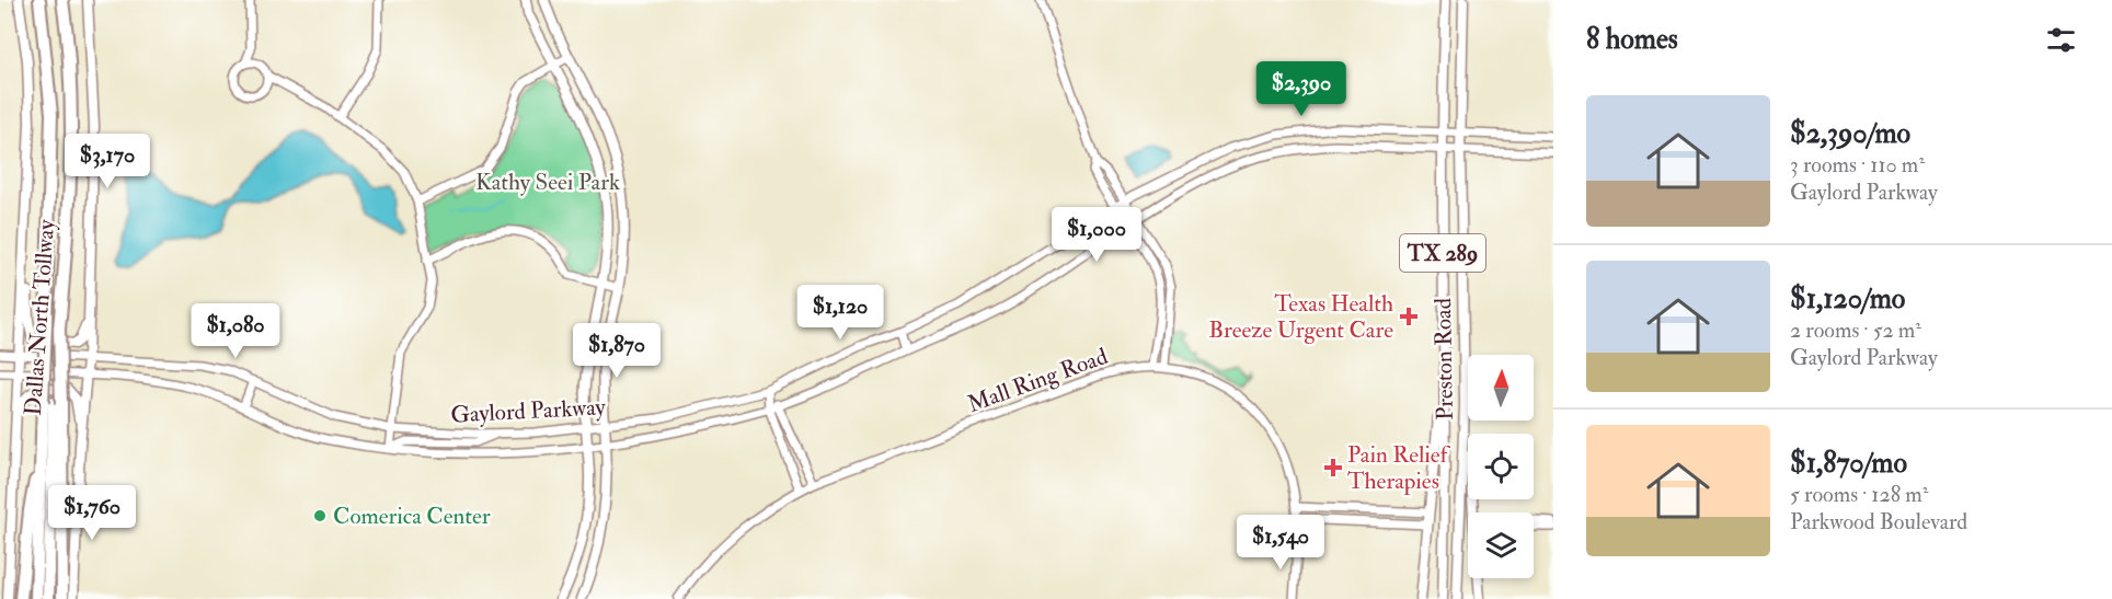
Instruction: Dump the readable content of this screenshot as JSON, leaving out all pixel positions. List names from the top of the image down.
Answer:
{
  "streets": {
    "highway": ["Dallas North Tollway"],
    "main road": ["TX 289", "Preston Road"],
    "street": ["Mall Ring Road", "Gaylord Parkway"]
  },
  "crossings": [
    ["Preston Road", "Gaylord Parkway"]
  ],
  "parks": ["Kathy Seei Park"],
  "places": {
    "health": ["Texas Health Breeze Urgent Care", "Pain Relief Therapies"],
    "other": ["Comerica Center"]
  },
  "north": "top",
  "page": {
    "heading": "8 homes",
    "price": [
      "$2,390",
      "$3,170",
      "$1,000",
      "$1,120",
      "$1,080",
      "$1,870",
      "$1,760",
      "$1,540"
    ],
    "list": [
      {
        "name": "$2,390/mo",
        "note": "3 rooms · 110 m² · Gaylord Parkway"
      },
      {
        "name": "$1,120/mo",
        "note": "2 rooms · 52 m² · Gaylord Parkway"
      },
      {
        "name": "$1,870/mo",
        "note": "5 rooms · 128 m² · Parkwood Boulevard"
      }
    ]
  }
}
